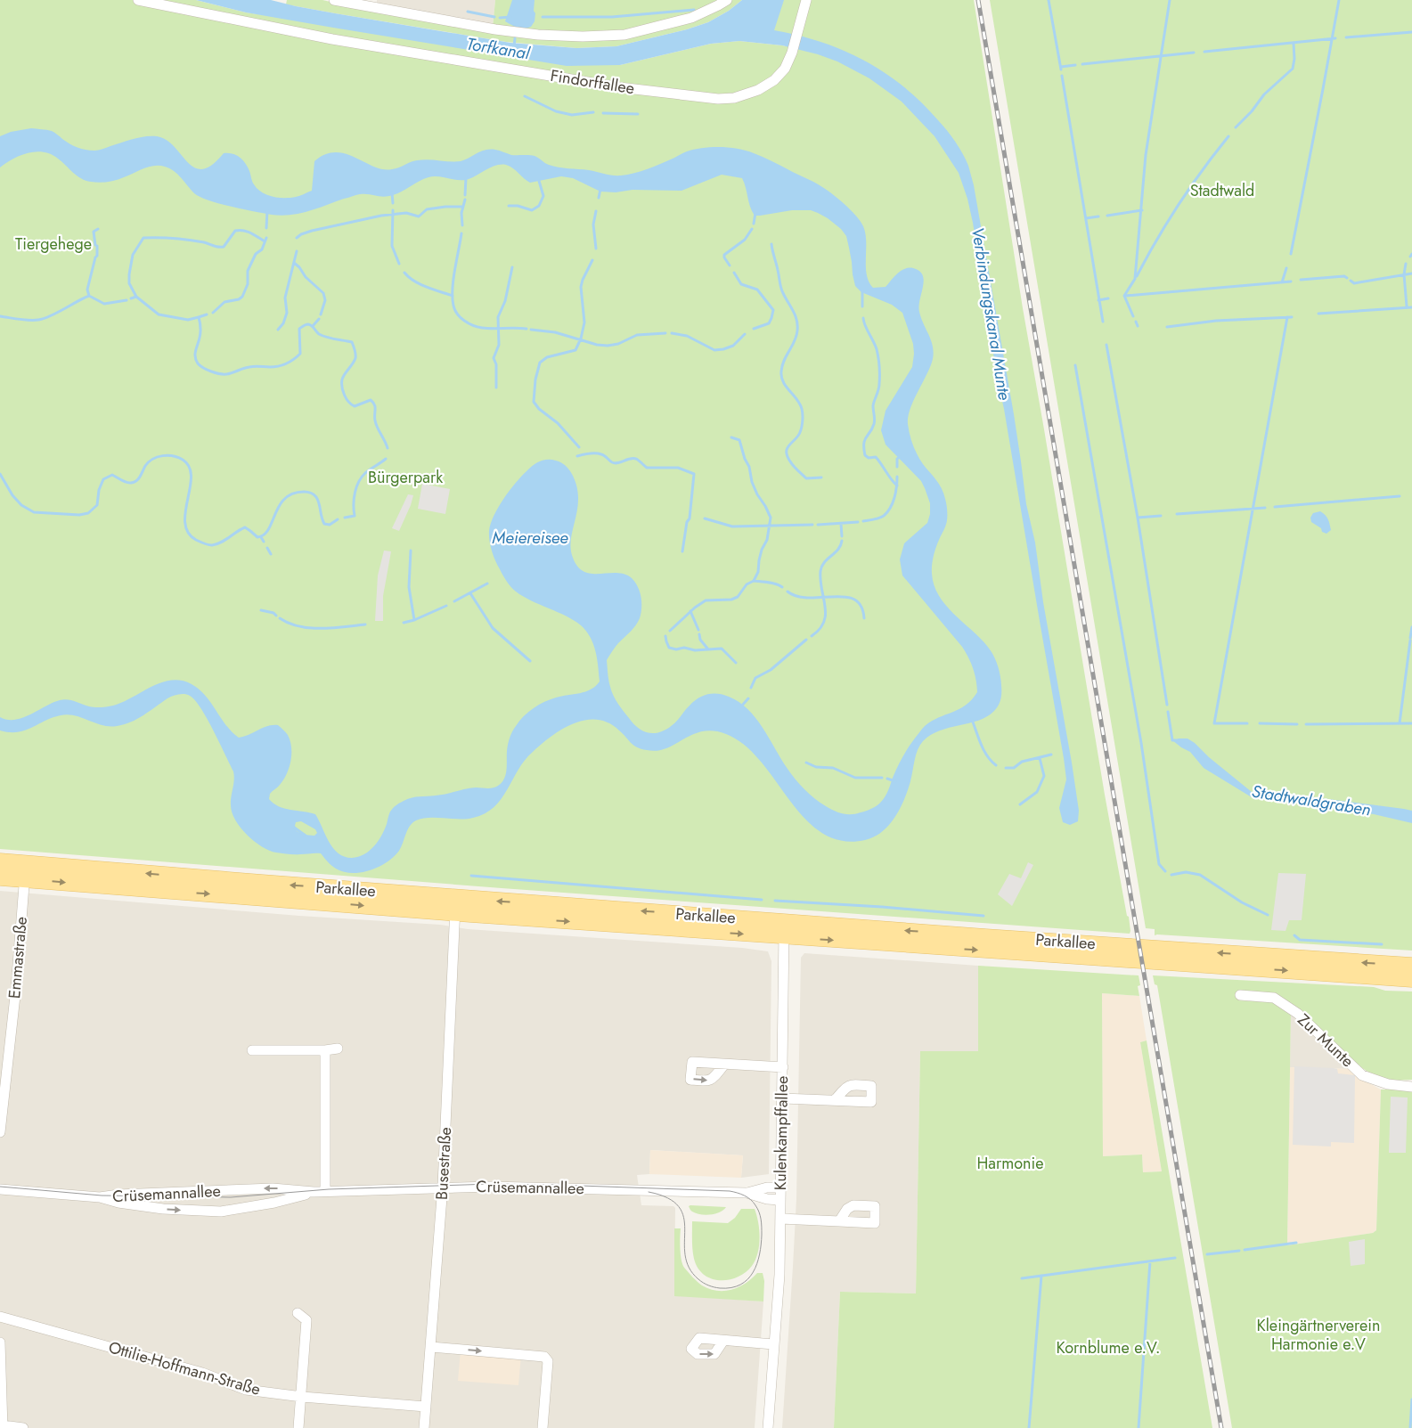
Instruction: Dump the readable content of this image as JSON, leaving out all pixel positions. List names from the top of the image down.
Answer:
{
  "streets": {
    "main road": ["Parkallee"],
    "street": [
      "Findorffallee",
      "Emmastraße",
      "Zur Munte",
      "Kulenkampffallee",
      "Busestraße",
      "Crüsemannallee",
      "Ottilie-Hoffmann-Straße"
    ]
  },
  "crossings": [
    ["Parkallee", "Emmastraße"],
    ["Parkallee", "Kulenkampffallee"],
    ["Parkallee", "Busestraße"],
    ["Kulenkampffallee", "Crüsemannallee"],
    ["Busestraße", "Crüsemannallee"],
    ["Busestraße", "Ottilie-Hoffmann-Straße"]
  ],
  "water": [
    "Torfkanal",
    "Verbindungskanal Munte",
    "Meiereisee",
    "Stadtwaldgraben"
  ],
  "parks": [
    "Stadtwald",
    "Tiergehege",
    "Bürgerpark",
    "Harmonie",
    "Kleingärtnerverein Harmonie e.V",
    "Kornblume e.V."
  ]
}
